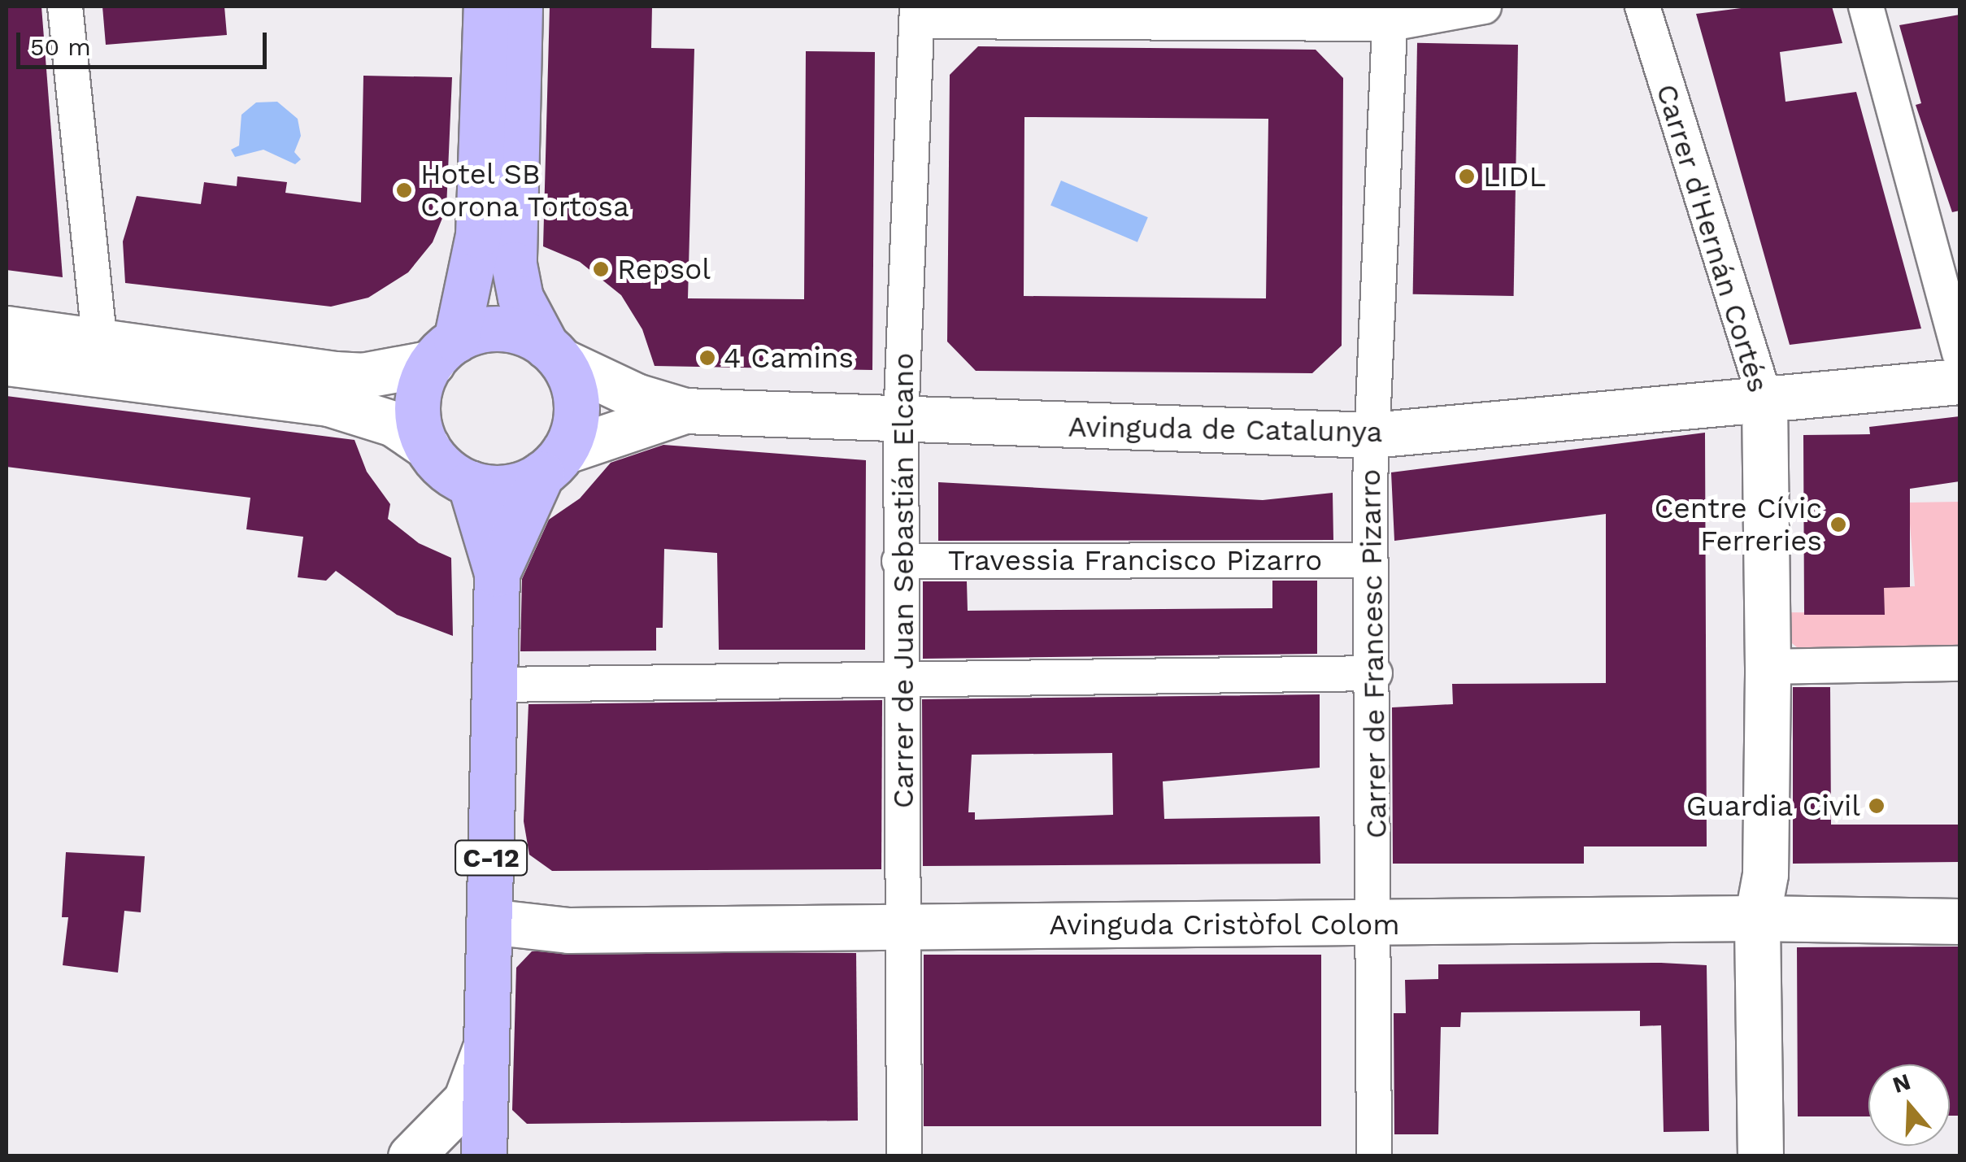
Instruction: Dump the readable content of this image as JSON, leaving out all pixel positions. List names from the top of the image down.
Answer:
{
  "streets": {
    "main road": ["C-12"],
    "street": [
      "Carrer d'Hernán Cortés",
      "Avinguda de Catalunya",
      "Travessia Francisco Pizarro",
      "Carrer de Juan Sebastián Elcano",
      "Carrer de Francesc Pizarro",
      "Avinguda Cristòfol Colom"
    ]
  },
  "crossings": [
    ["Carrer d'Hernán Cortés", "Avinguda de Catalunya"],
    ["Carrer d'Hernán Cortés", "Avinguda Cristòfol Colom"],
    ["Avinguda de Catalunya", "Carrer de Juan Sebastián Elcano"],
    ["Avinguda de Catalunya", "Carrer de Francesc Pizarro"],
    ["Travessia Francisco Pizarro", "Carrer de Juan Sebastián Elcano"],
    ["Travessia Francisco Pizarro", "Carrer de Francesc Pizarro"],
    ["Carrer de Juan Sebastián Elcano", "Avinguda Cristòfol Colom"],
    ["Carrer de Francesc Pizarro", "Avinguda Cristòfol Colom"],
    ["C-12", "Avinguda Cristòfol Colom"]
  ],
  "places": [
    "LIDL",
    "Hotel SB Corona Tortosa",
    "Repsol",
    "4 Camins",
    "Centre Cívic Ferreries",
    "Guardia Civil"
  ],
  "scale_bar": "50 m",
  "north": "top"
}
